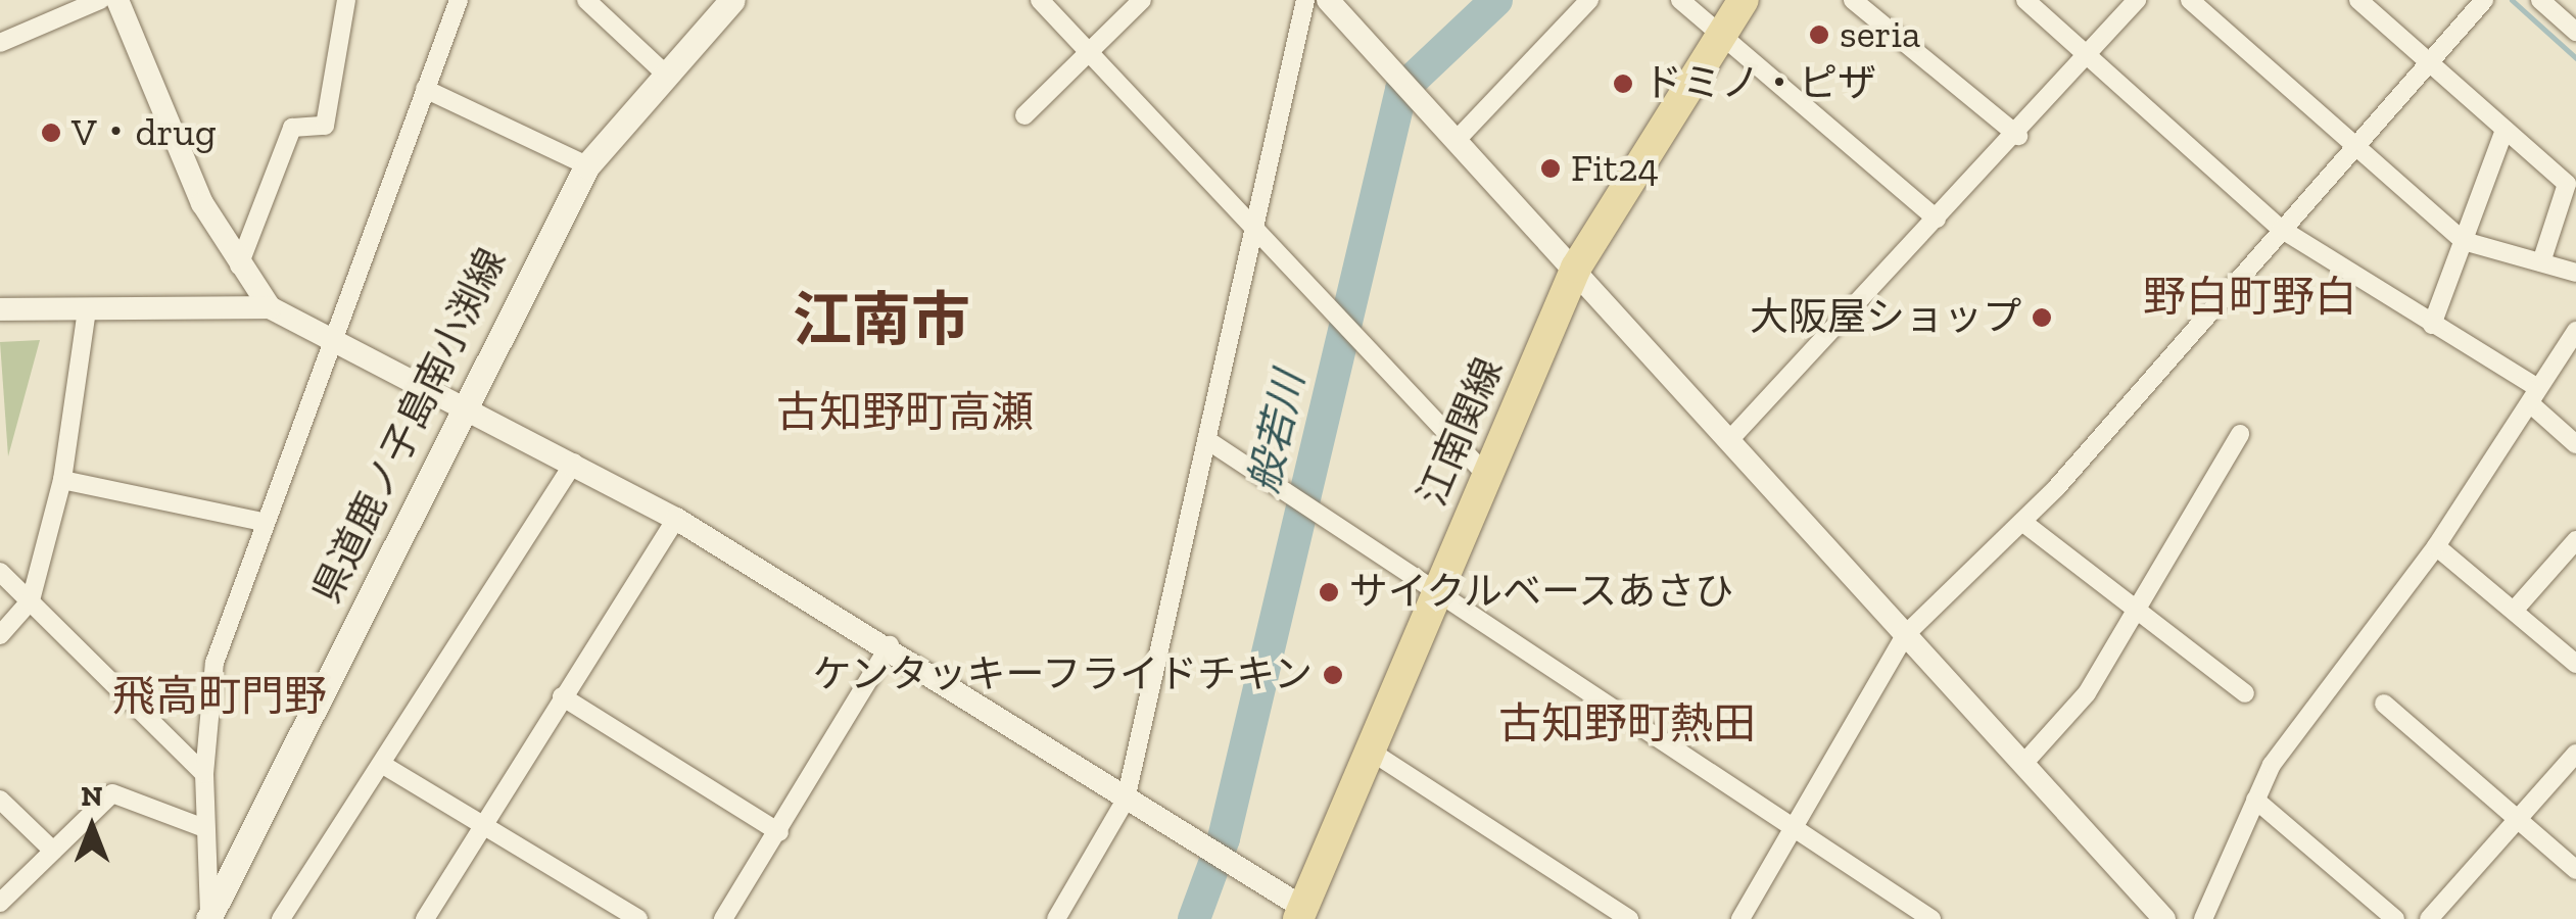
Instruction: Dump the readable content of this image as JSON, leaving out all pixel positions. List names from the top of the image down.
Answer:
{
  "streets": {
    "main road": ["県道鹿ノ子島南小渕線", "江南関線"]
  },
  "districts": [
    "野白町野白",
    "江南市",
    "古知野町高瀬",
    "飛高町門野",
    "古知野町熱田"
  ],
  "water": ["般若川"],
  "places": [
    "seria",
    "ドミノ・ピザ",
    "V・drug",
    "Fit24",
    "大阪屋ショップ",
    "サイクルベースあさひ",
    "ケンタッキーフライドチキン"
  ],
  "north": "top"
}
